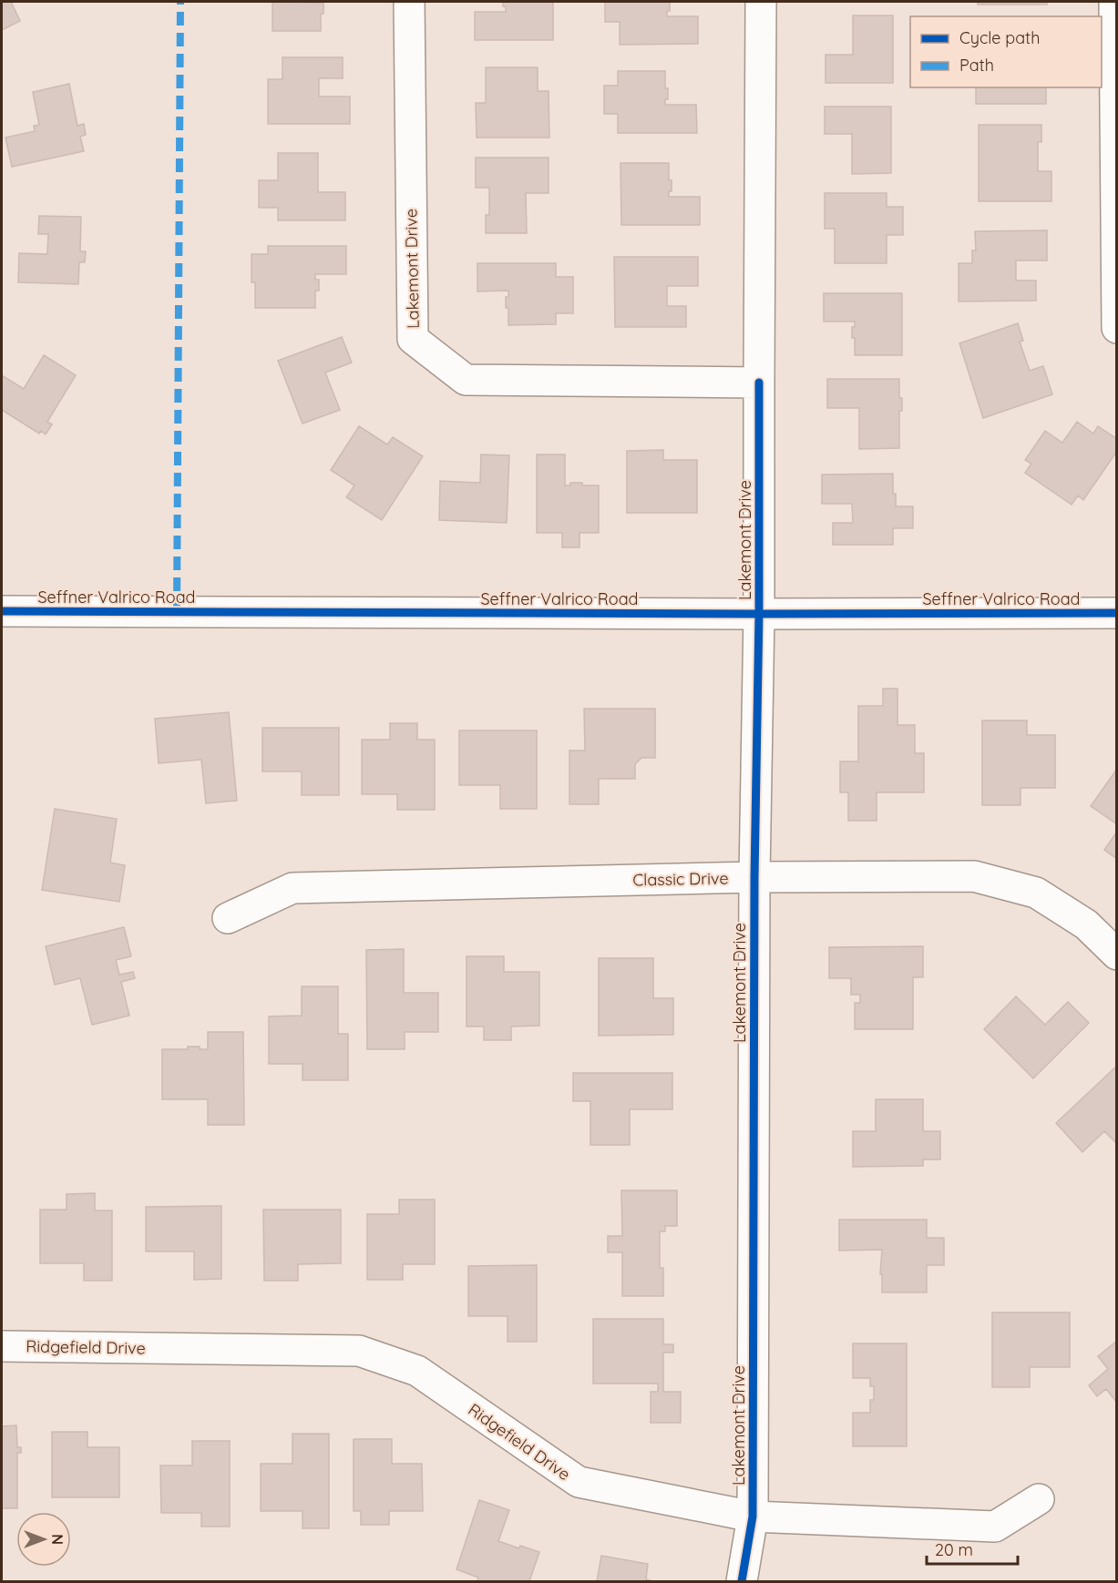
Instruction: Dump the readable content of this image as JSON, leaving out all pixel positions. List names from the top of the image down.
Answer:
{
  "streets": {
    "street": [
      "Lakemont Drive",
      "Seffner Valrico Road",
      "Classic Drive",
      "Ridgefield Drive"
    ]
  },
  "crossings": [
    ["Lakemont Drive", "Seffner Valrico Road"],
    ["Lakemont Drive", "Classic Drive"],
    ["Lakemont Drive", "Ridgefield Drive"]
  ],
  "legend": ["Cycle path", "Path"],
  "scale_bar": "20 m",
  "north": "right"
}
